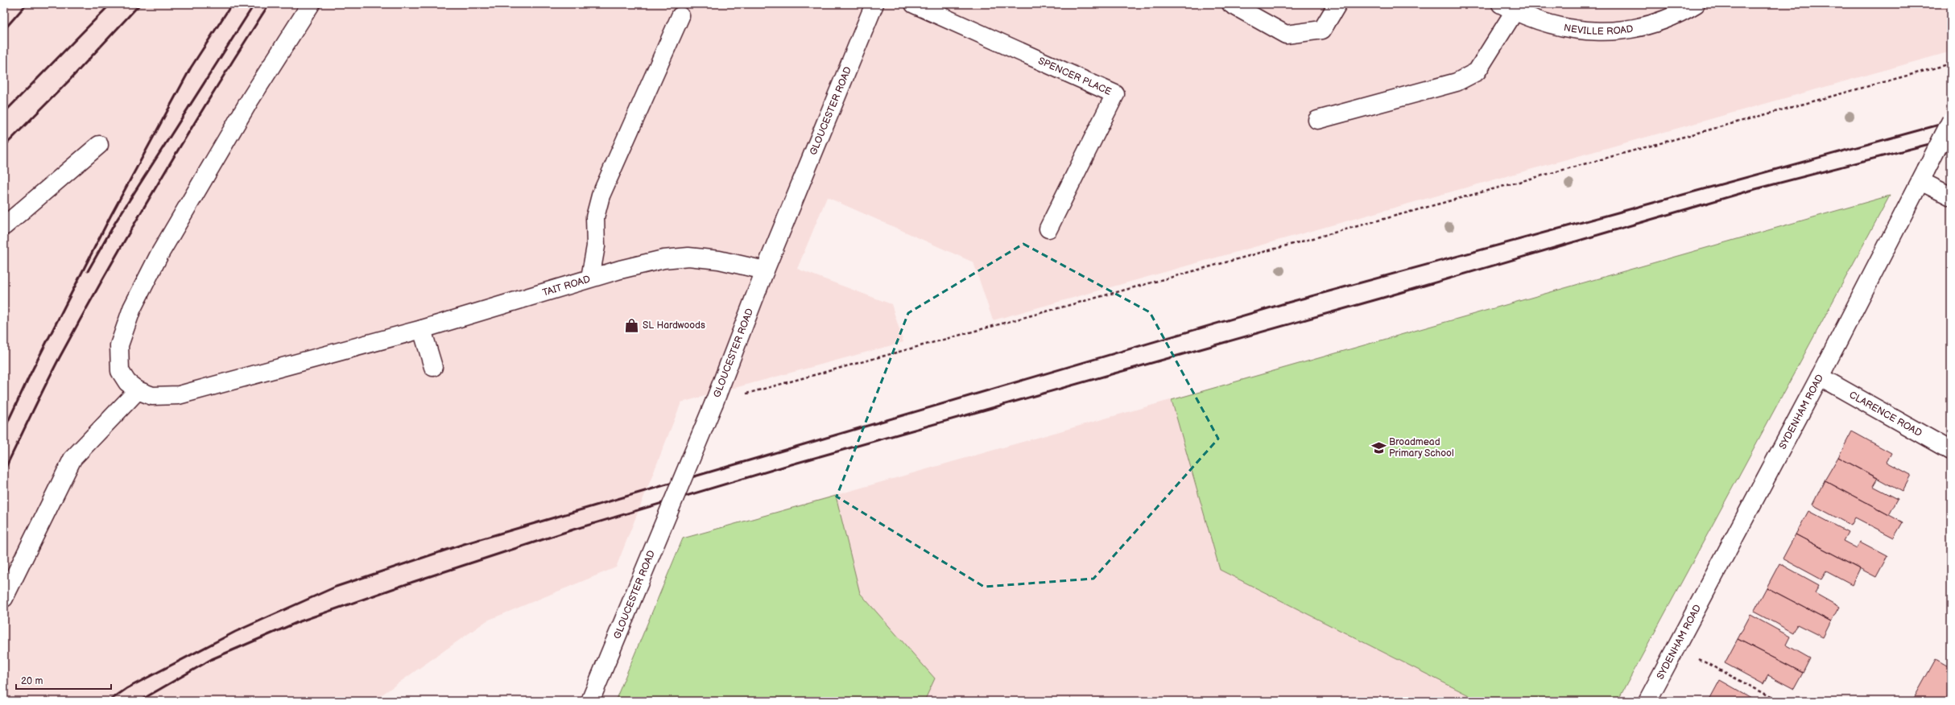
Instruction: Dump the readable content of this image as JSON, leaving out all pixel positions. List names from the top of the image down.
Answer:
{
  "streets": {
    "street": [
      "NEVILLE ROAD",
      "SPENCER PLACE",
      "GLOUCESTER ROAD",
      "TAIT ROAD",
      "SYDENHAM ROAD",
      "CLARENCE ROAD"
    ]
  },
  "crossings": [
    ["GLOUCESTER ROAD", "TAIT ROAD"],
    ["SYDENHAM ROAD", "CLARENCE ROAD"]
  ],
  "places": {
    "shop": ["SL Hardwoods"],
    "school or university": ["Broadmead Primary School"]
  },
  "scale_bar": "20 m"
}
